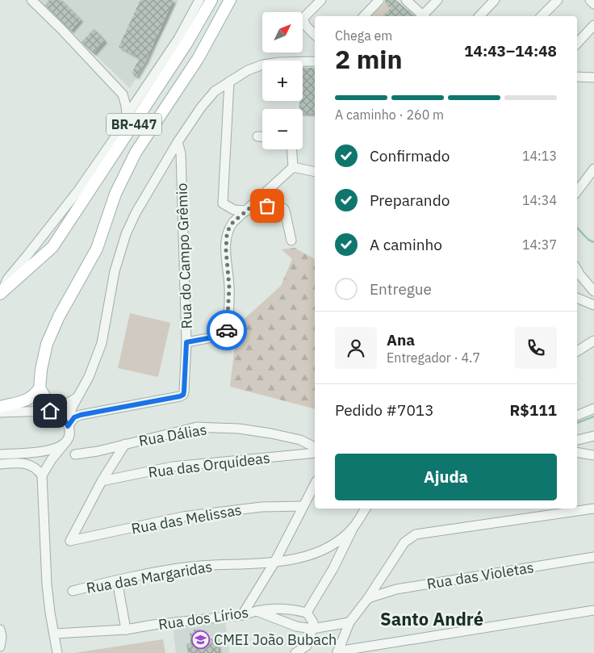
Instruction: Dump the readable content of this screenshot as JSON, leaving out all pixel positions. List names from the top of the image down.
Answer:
{
  "streets": {
    "main road": ["BR-447"],
    "street": [
      "Rua do Campo Grêmio",
      "Rua Dálias",
      "Rua das Orquídeas",
      "Rua das Melissas",
      "Rua das Violetas",
      "Rua das Margaridas",
      "Rua dos Lírios"
    ]
  },
  "crossings": [
    ["Rua das Orquídeas", "Rua das Melissas"]
  ],
  "districts": ["Santo André"],
  "places": {
    "school or university": ["CMEI João Bubach"]
  },
  "north": "top right",
  "page": {
    "map_buttons": ["+", "−"],
    "heading": ["2 min", "Chega em", "14:43–14:48"],
    "panel": [
      "Ana",
      "Entregador · 4.7",
      "Pedido #7013",
      "R$111"
    ],
    "bar": "A caminho · 260 m",
    "list": [
      ["Confirmado", "14:13"],
      ["Preparando", "14:34"],
      ["A caminho", "14:37"],
      "Entregue"
    ],
    "buttons": "Ajuda"
  }
}
